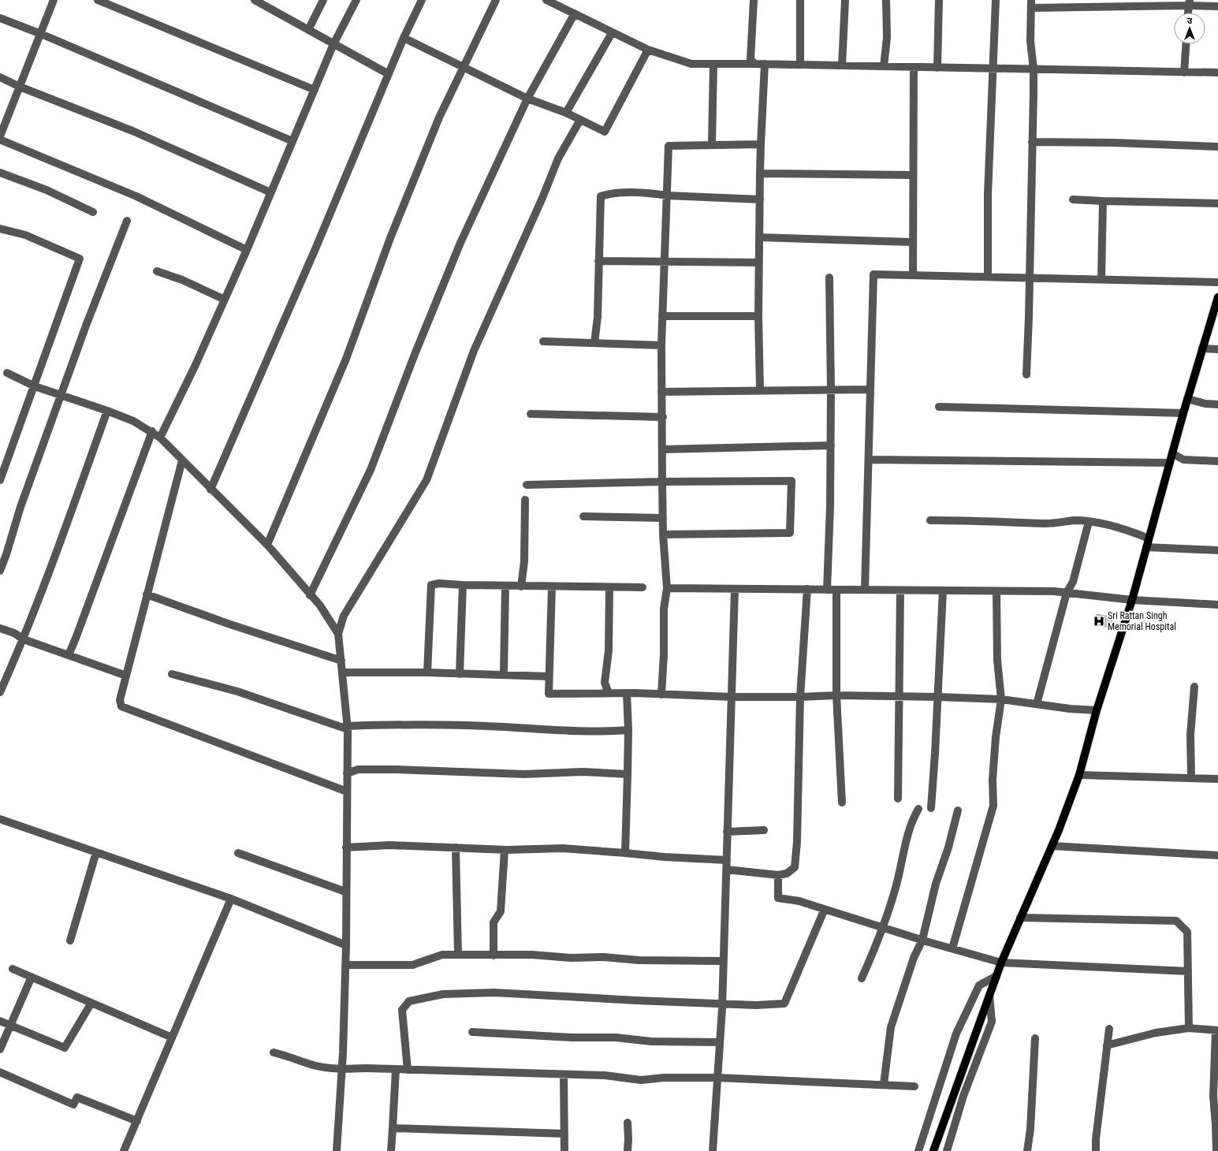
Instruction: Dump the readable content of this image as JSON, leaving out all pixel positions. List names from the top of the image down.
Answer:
{
  "places": {
    "hospital": ["Sri Rattan Singh Memorial Hospital"]
  },
  "north": "top"
}
